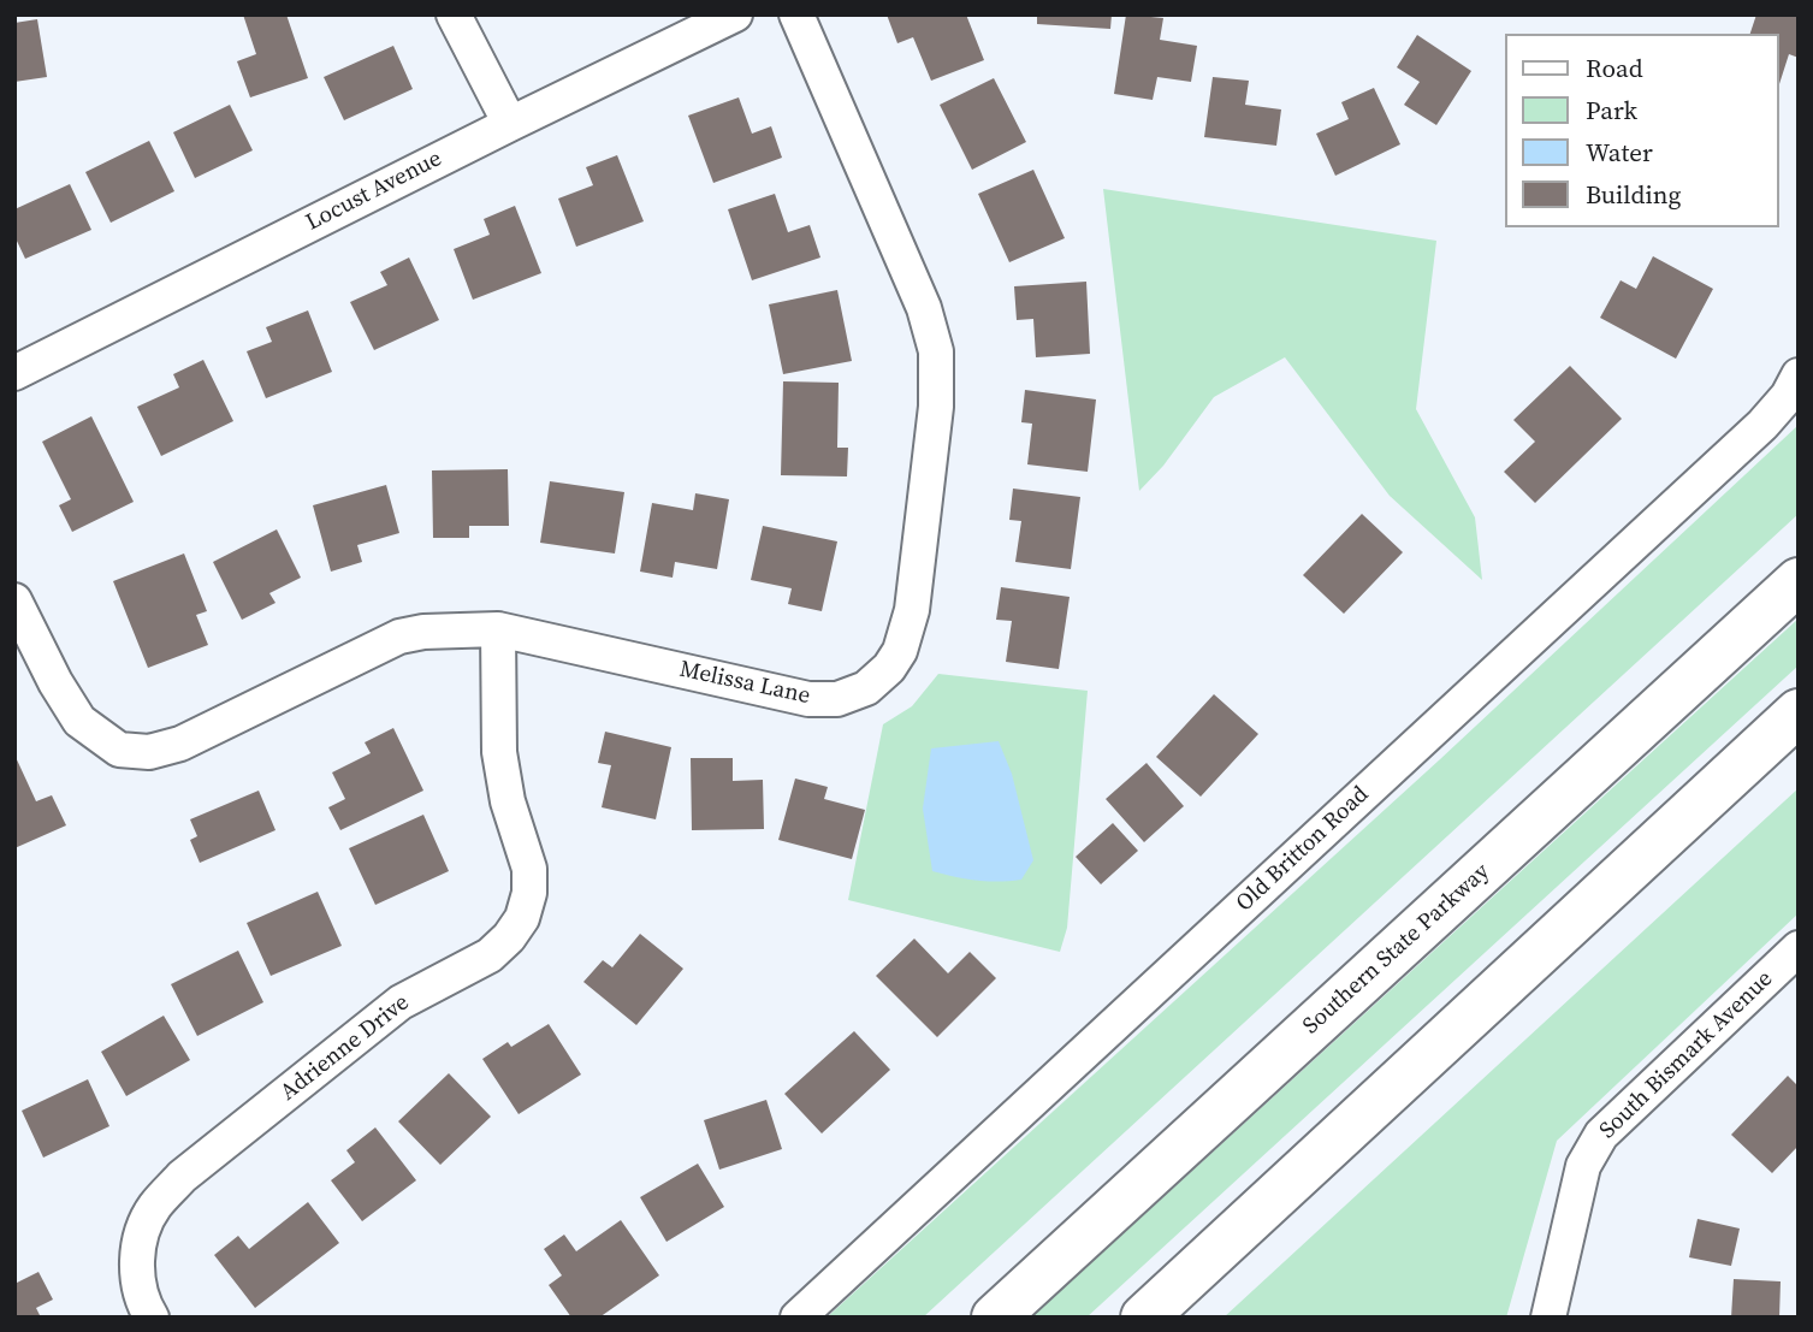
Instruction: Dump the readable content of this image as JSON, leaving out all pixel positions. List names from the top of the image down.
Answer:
{
  "streets": {
    "highway": ["Southern State Parkway"],
    "street": [
      "Locust Avenue",
      "Melissa Lane",
      "Old Britton Road",
      "Adrienne Drive",
      "South Bismark Avenue"
    ]
  },
  "crossings": [
    ["Melissa Lane", "Adrienne Drive"]
  ],
  "legend": [
    "Road",
    "Park",
    "Water",
    "Building"
  ]
}
